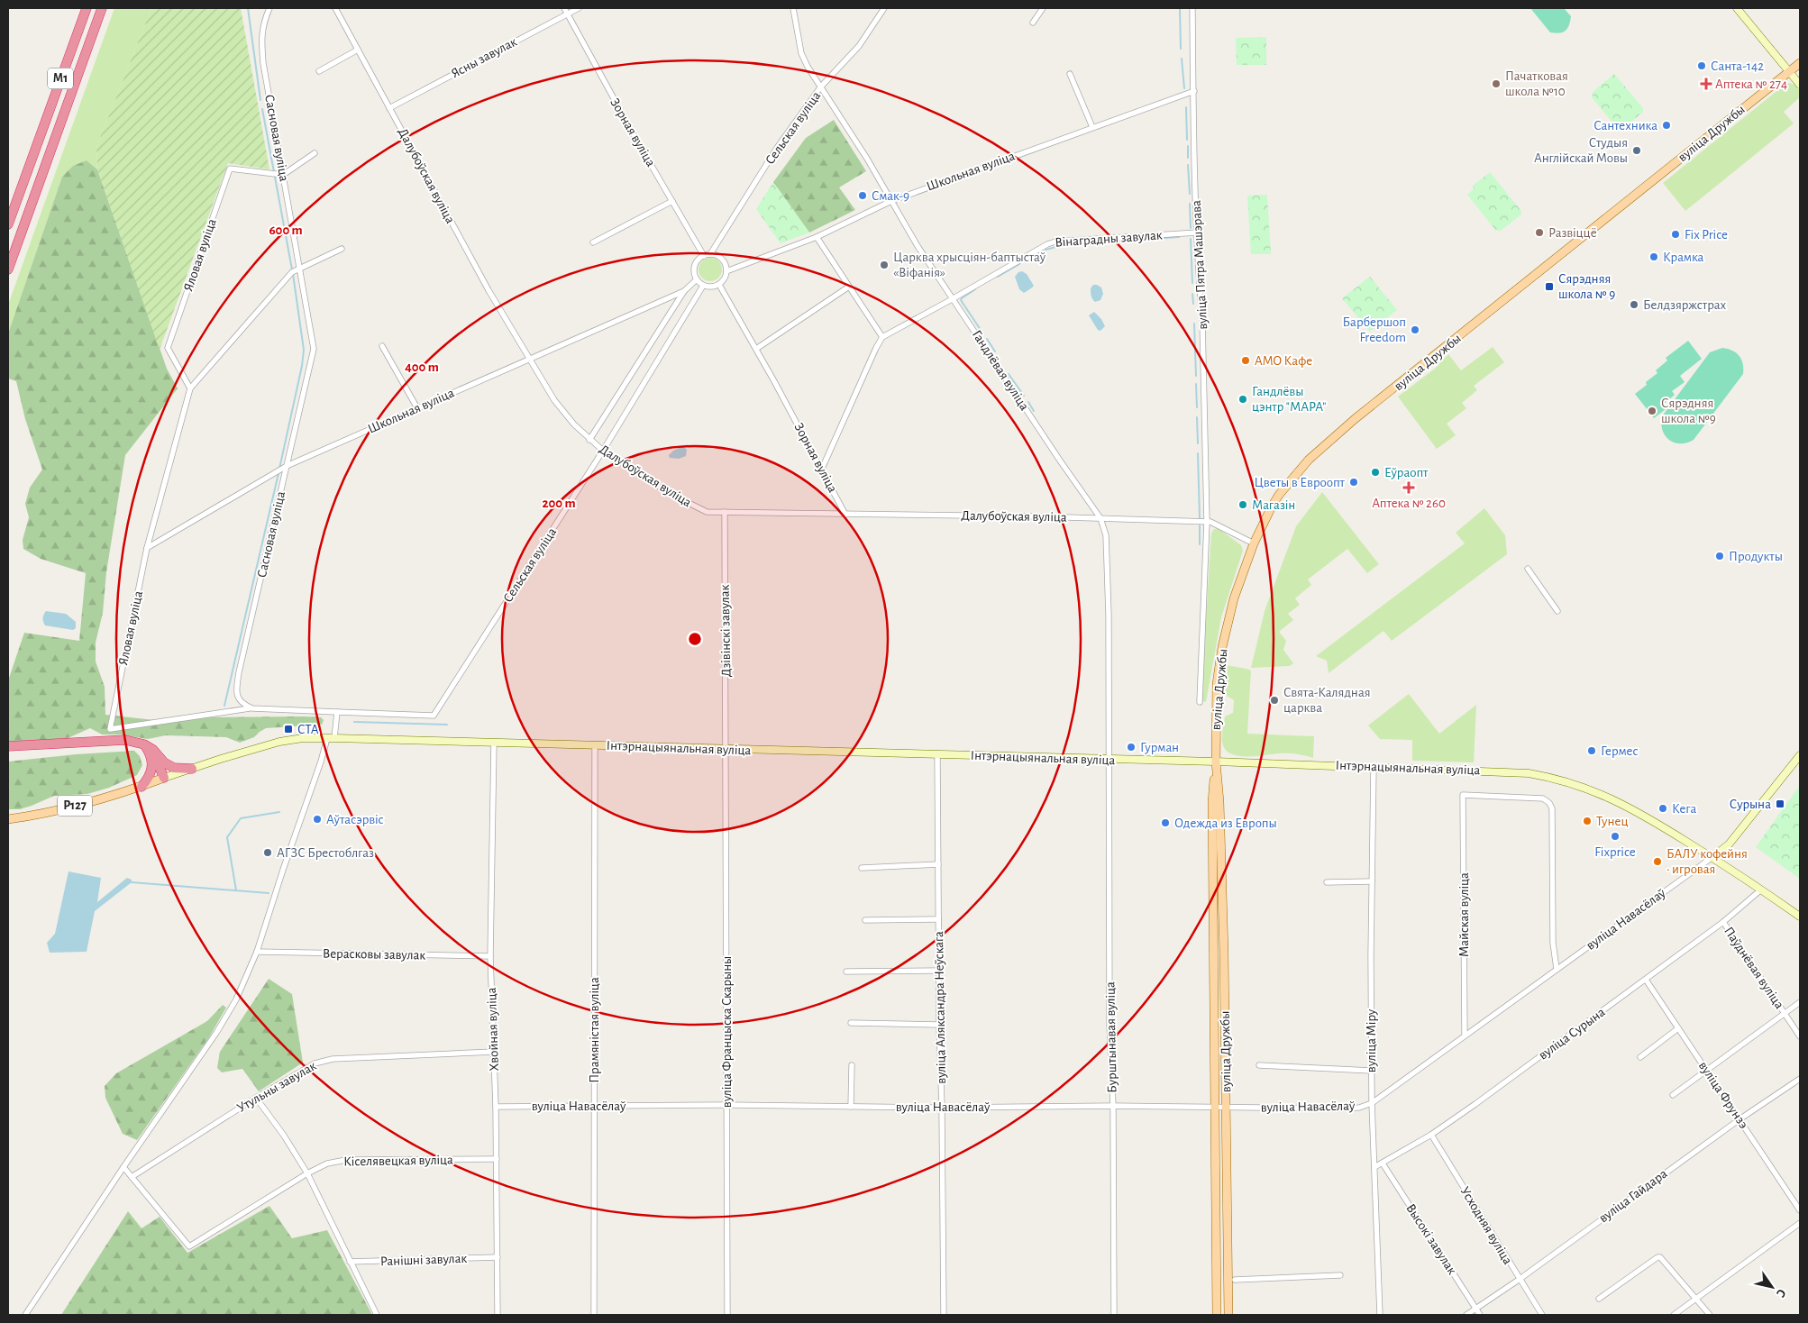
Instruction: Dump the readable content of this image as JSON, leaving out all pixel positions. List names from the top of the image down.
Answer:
{
  "streets": {
    "highway": ["М1", "Р127"],
    "main road": ["вуліца Дружбы", "Інтэрнацыянальная вуліца"],
    "street": [
      "Ясны завулак",
      "Сельская вуліца",
      "Зорная вуліца",
      "Сасновая вуліца",
      "Школьная вуліца",
      "Далубоўская вуліца",
      "Вінаградны завулак",
      "Яловая вуліца",
      "вуліца Пятра Машэрава",
      "Гандлёвая вуліца",
      "Дзівінскі завулак",
      "Майская вуліца",
      "вуліца Навасёлаў",
      "Верасковы завулак",
      "Паўднёвая вуліца",
      "вуліца Аляксандра Неўскага",
      "Хвойная вуліца",
      "Прамяністая вуліца",
      "вуліца Францыска Скарыны",
      "вуліца Сурына",
      "Бурштынавая вуліца",
      "вуліца Міру",
      "Утульны завулак",
      "вуліца Фрунзэ",
      "Кіселявецкая вуліца",
      "вуліца Гайдара",
      "Усходняя вуліца",
      "Высокі завулак",
      "Ранішні завулак"
    ]
  },
  "crossings": [
    ["Ясны завулак", "Зорная вуліца"],
    ["Ясны завулак", "Далубоўская вуліца"],
    ["Сельская вуліца", "Зорная вуліца"],
    ["Сельская вуліца", "Школьная вуліца"],
    ["Сельская вуліца", "Далубоўская вуліца"],
    ["Сельская вуліца", "Гандлёвая вуліца"],
    ["Зорная вуліца", "Школьная вуліца"],
    ["Зорная вуліца", "Далубоўская вуліца"],
    ["вуліца Дружбы", "Далубоўская вуліца"],
    ["вуліца Дружбы", "Інтэрнацыянальная вуліца"],
    ["вуліца Дружбы", "вуліца Навасёлаў"],
    ["Сасновая вуліца", "Школьная вуліца"],
    ["Сасновая вуліца", "Яловая вуліца"],
    ["Школьная вуліца", "Далубоўская вуліца"],
    ["Школьная вуліца", "Яловая вуліца"],
    ["Школьная вуліца", "вуліца Пятра Машэрава"],
    ["Школьная вуліца", "Гандлёвая вуліца"],
    ["Далубоўская вуліца", "вуліца Пятра Машэрава"],
    ["Далубоўская вуліца", "Гандлёвая вуліца"],
    ["Далубоўская вуліца", "Дзівінскі завулак"],
    ["Вінаградны завулак", "вуліца Пятра Машэрава"],
    ["Вінаградны завулак", "Гандлёвая вуліца"],
    ["Гандлёвая вуліца", "Інтэрнацыянальная вуліца"],
    ["Гандлёвая вуліца", "Бурштынавая вуліца"],
    ["Дзівінскі завулак", "Інтэрнацыянальная вуліца"],
    ["Дзівінскі завулак", "вуліца Францыска Скарыны"],
    ["Інтэрнацыянальная вуліца", "Р127"],
    ["Інтэрнацыянальная вуліца", "вуліца Навасёлаў"],
    ["Інтэрнацыянальная вуліца", "вуліца Аляксандра Неўскага"],
    ["Інтэрнацыянальная вуліца", "Хвойная вуліца"],
    ["Інтэрнацыянальная вуліца", "Прамяністая вуліца"],
    ["Інтэрнацыянальная вуліца", "вуліца Францыска Скарыны"],
    ["Інтэрнацыянальная вуліца", "вуліца Сурына"],
    ["Інтэрнацыянальная вуліца", "Бурштынавая вуліца"],
    ["Інтэрнацыянальная вуліца", "вуліца Міру"],
    ["Майская вуліца", "вуліца Навасёлаў"],
    ["вуліца Навасёлаў", "вуліца Аляксандра Неўскага"],
    ["вуліца Навасёлаў", "Хвойная вуліца"],
    ["вуліца Навасёлаў", "Прамяністая вуліца"],
    ["вуліца Навасёлаў", "вуліца Францыска Скарыны"],
    ["вуліца Навасёлаў", "Бурштынавая вуліца"],
    ["вуліца Навасёлаў", "вуліца Міру"],
    ["Верасковы завулак", "Хвойная вуліца"],
    ["Паўднёвая вуліца", "вуліца Сурына"],
    ["Паўднёвая вуліца", "вуліца Фрунзэ"],
    ["Хвойная вуліца", "Утульны завулак"],
    ["Хвойная вуліца", "Кіселявецкая вуліца"],
    ["Хвойная вуліца", "Ранішні завулак"],
    ["вуліца Сурына", "вуліца Міру"],
    ["вуліца Сурына", "вуліца Фрунзэ"],
    ["вуліца Сурына", "Усходняя вуліца"],
    ["вуліца Сурына", "Высокі завулак"],
    ["Утульны завулак", "Кіселявецкая вуліца"],
    ["вуліца Фрунзэ", "вуліца Гайдара"],
    ["вуліца Гайдара", "Усходняя вуліца"],
    ["вуліца Гайдара", "Высокі завулак"]
  ],
  "places": {
    "other": [
      "Санта-142",
      "Пачатковая школа №10",
      "Сантехника",
      "Студыя Англійскай Мовы",
      "Смак-9",
      "Развіццё",
      "Fix Price",
      "Крамка",
      "Царква хрысціян-баптыстаў «Віфанія»",
      "Белдзяржстрах",
      "Барбершоп Freedom",
      "AMO Кaфе",
      "Гандлёвы цэнтр \"МАРА\"",
      "Сярэдняя школа №9",
      "Еўраопт",
      "Цветы в Евроопт",
      "Магазін",
      "Продукты",
      "Свята-Калядная царква",
      "Гурман",
      "Гермес",
      "Кега",
      "Аўтасэрвіс",
      "Тунец",
      "Одежда из Европы",
      "Fixprice",
      "АГЗС Брестоблгаз",
      "БАЛУ кофейня • игровая"
    ],
    "health": ["Аптека № 274", "Аптека № 260"],
    "transit": ["Сярэдняя школа № 9", "СТА", "Сурына"]
  },
  "north": "bottom right",
  "rings": ["600 m", "400 m", "200 m"]
}
